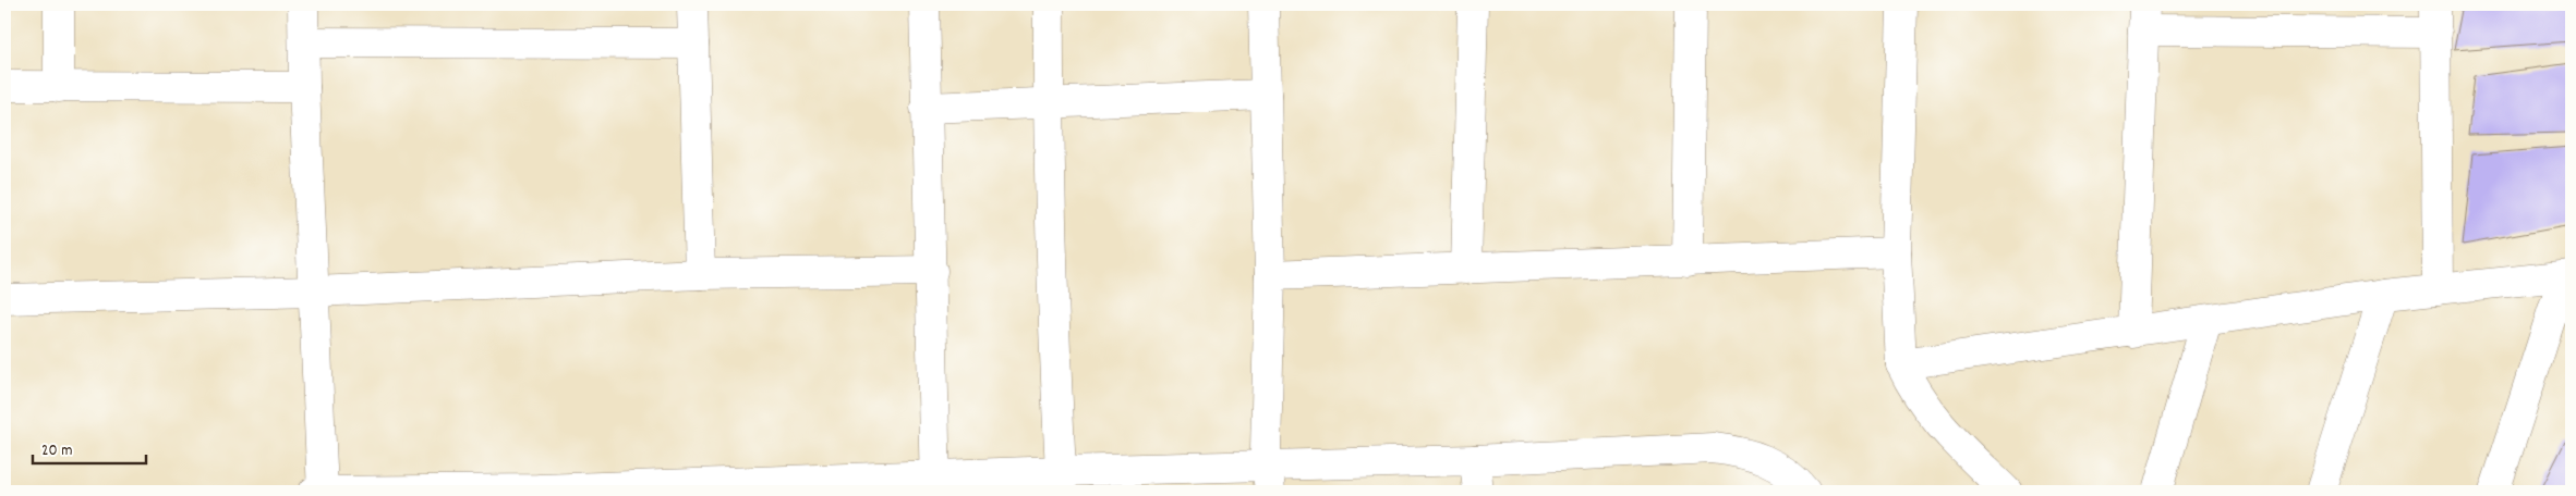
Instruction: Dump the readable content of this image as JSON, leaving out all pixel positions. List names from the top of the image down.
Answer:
{
  "scale_bar": "20 m"
}
